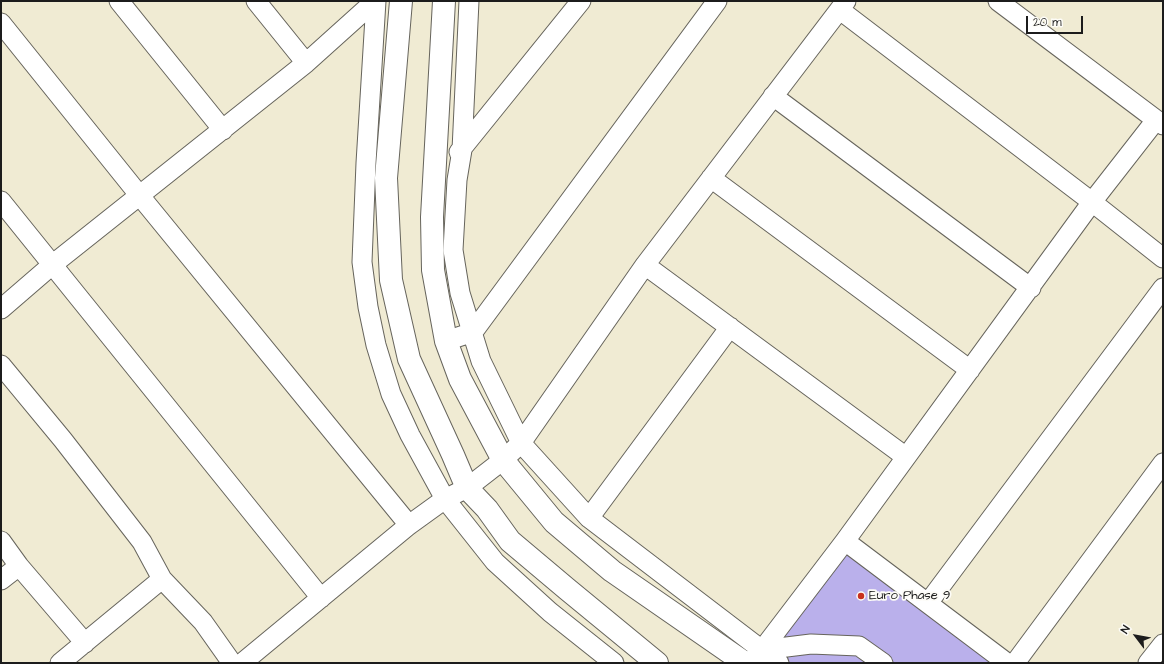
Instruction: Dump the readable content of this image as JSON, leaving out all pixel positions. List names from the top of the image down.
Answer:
{
  "places": ["Euro Phase 9"],
  "scale_bar": "20 m",
  "north": "top left"
}
